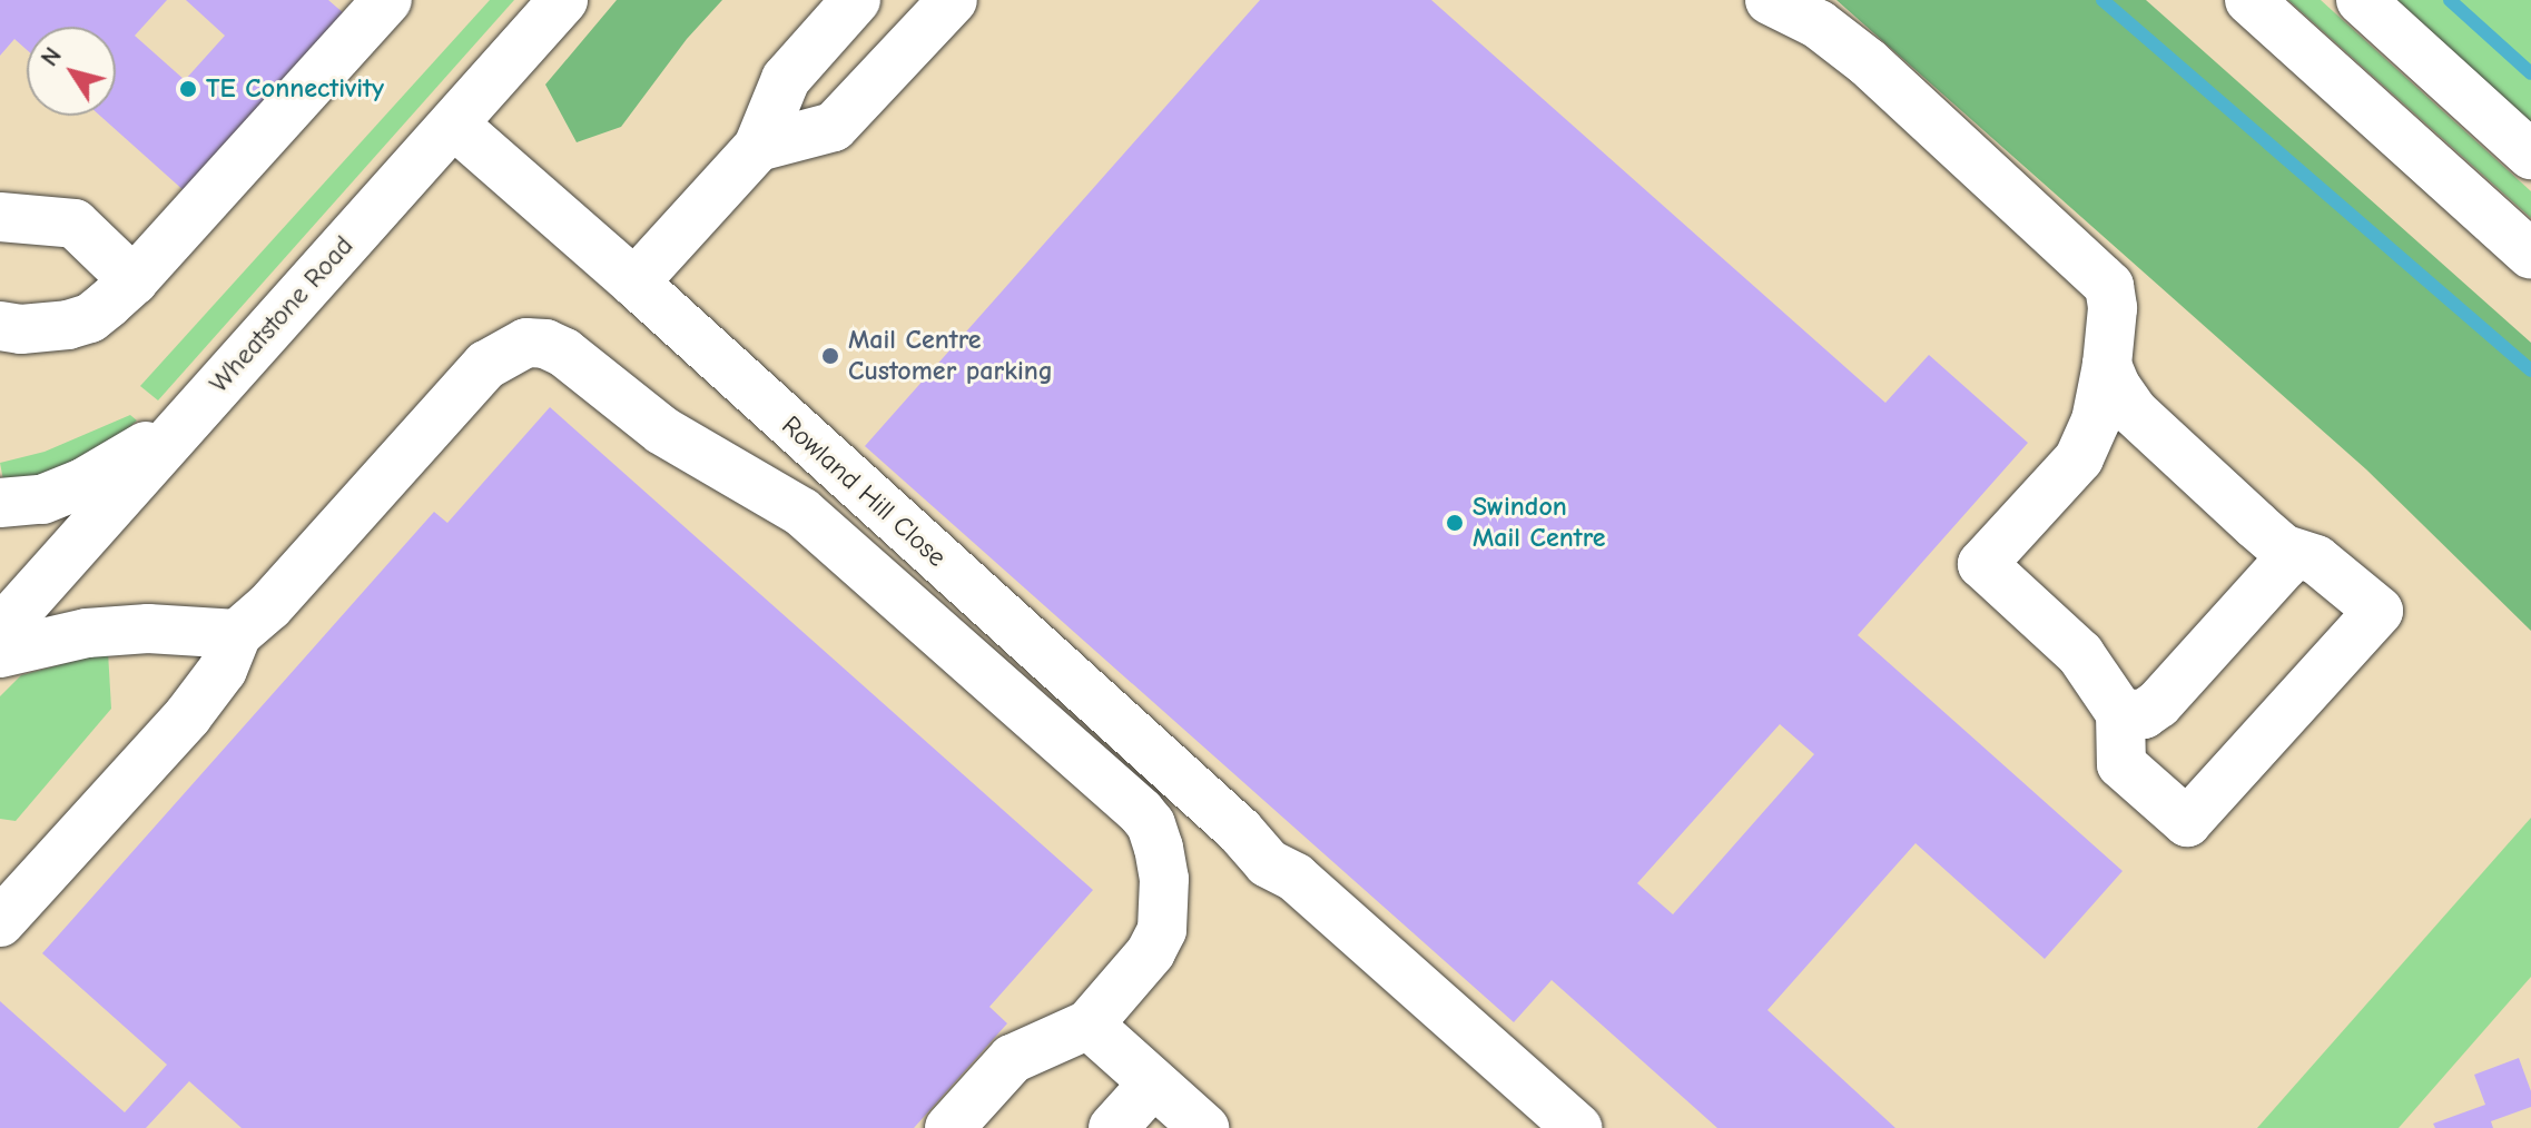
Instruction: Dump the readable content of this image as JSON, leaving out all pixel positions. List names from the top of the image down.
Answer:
{
  "streets": {
    "main road": ["Wheatstone Road", "Rowland Hill Close"]
  },
  "crossings": [
    ["Wheatstone Road", "Rowland Hill Close"]
  ],
  "places": ["TE Connectivity", "Mail Centre Customer parking", "Swindon Mail Centre"],
  "north": "top left"
}
